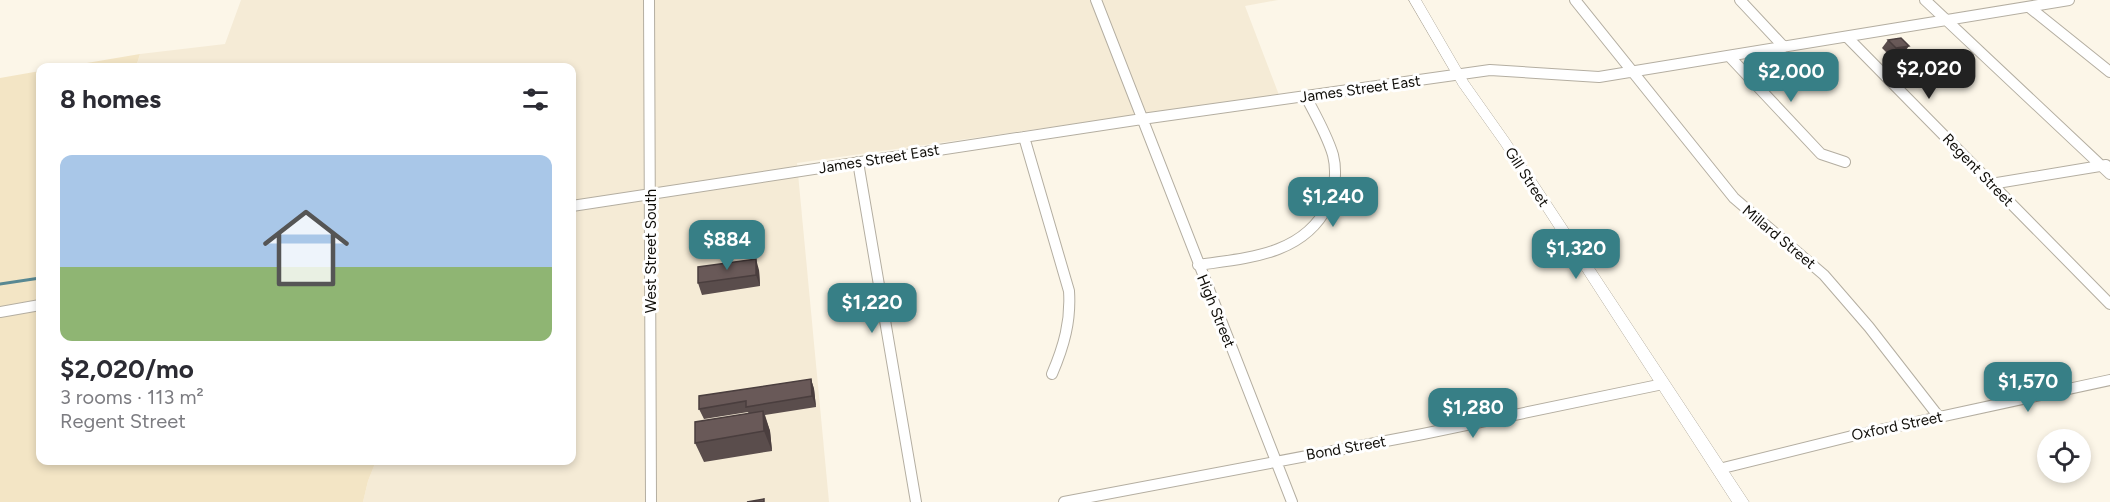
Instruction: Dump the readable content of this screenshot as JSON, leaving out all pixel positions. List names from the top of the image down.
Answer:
{
  "streets": {
    "main road": ["Gill Street"],
    "street": [
      "James Street East",
      "Regent Street",
      "Millard Street",
      "West Street South",
      "High Street",
      "Oxford Street",
      "Bond Street"
    ]
  },
  "crossings": [
    ["James Street East", "Regent Street"],
    ["James Street East", "Gill Street"],
    ["James Street East", "Millard Street"],
    ["James Street East", "West Street South"],
    ["James Street East", "High Street"],
    ["Gill Street", "Oxford Street"],
    ["Gill Street", "Bond Street"],
    ["Millard Street", "Oxford Street"],
    ["High Street", "Bond Street"]
  ],
  "page": {
    "price": [
      "$2,020",
      "$2,000",
      "$1,240",
      "$884",
      "$1,320",
      "$1,220",
      "$1,570",
      "$1,280"
    ],
    "heading": "8 homes",
    "list": [
      {
        "name": "$2,020/mo",
        "note": "3 rooms · 113 m² · Regent Street"
      }
    ]
  }
}
